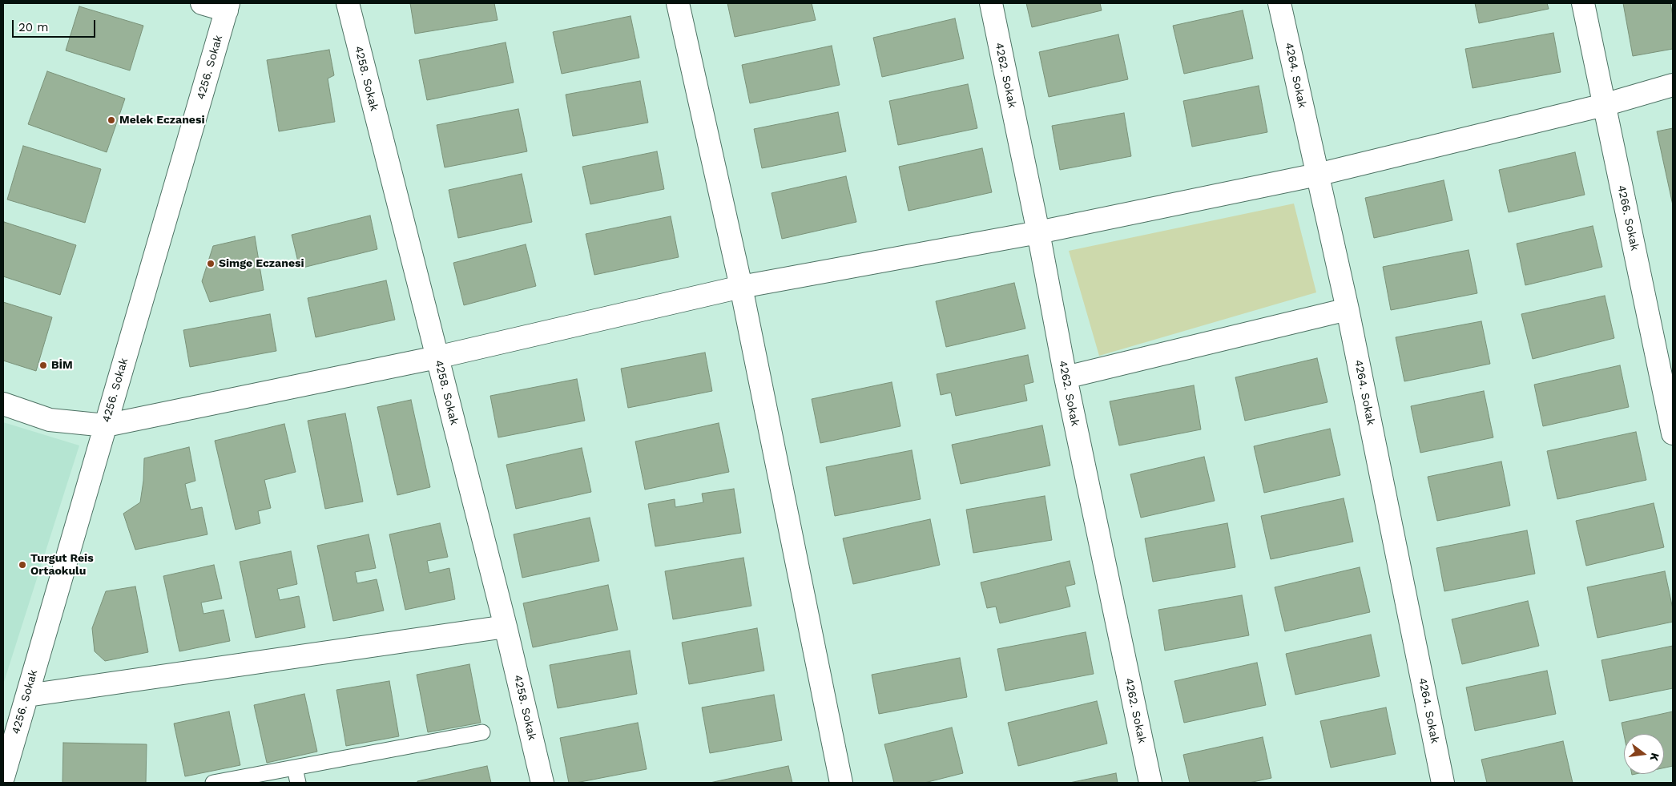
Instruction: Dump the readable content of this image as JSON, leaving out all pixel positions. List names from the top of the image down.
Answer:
{
  "streets": {
    "street": [
      "4256. Sokak",
      "4262. Sokak",
      "4264. Sokak",
      "4258. Sokak",
      "4266. Sokak"
    ]
  },
  "places": [
    "Melek Eczanesi",
    "Simge Eczanesi",
    "BİM",
    "Turgut Reis Ortaokulu"
  ],
  "scale_bar": "20 m",
  "north": "right"
}
